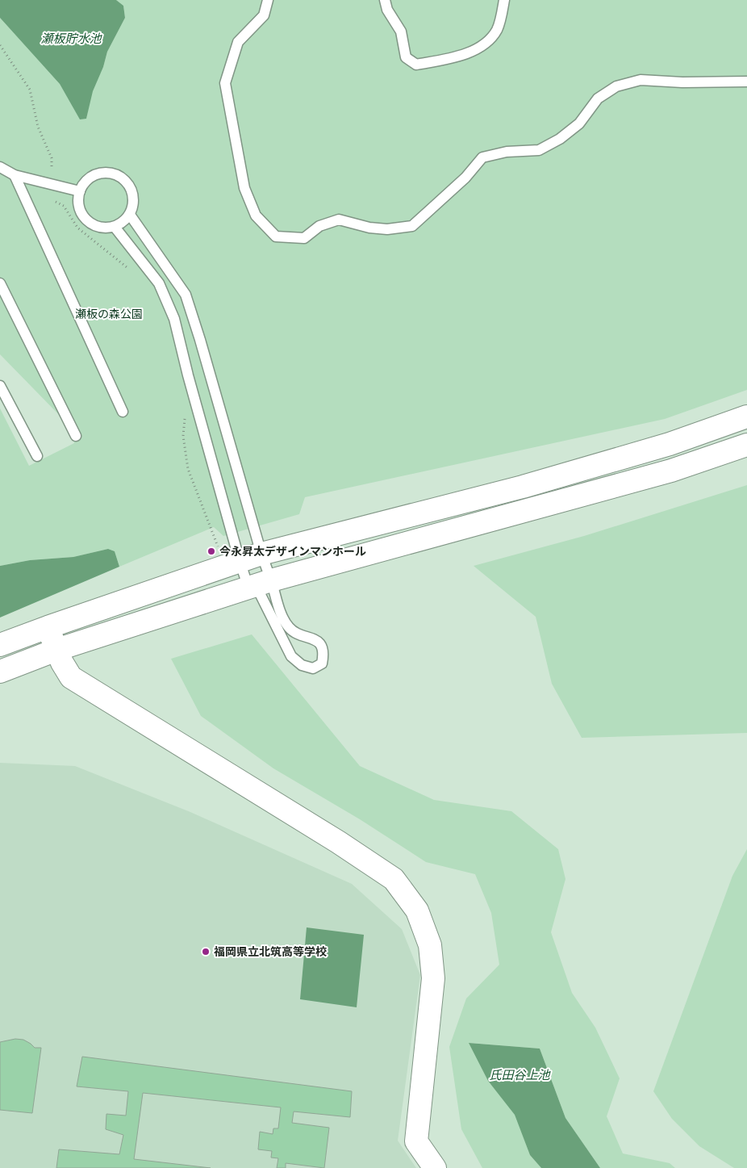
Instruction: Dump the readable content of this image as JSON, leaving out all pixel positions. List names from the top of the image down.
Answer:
{
  "water": ["瀬板貯水池", "氏田谷上池"],
  "parks": ["瀬板の森公園"],
  "places": ["今永昇太デザインマンホール", "福岡県立北筑高等学校"]
}
